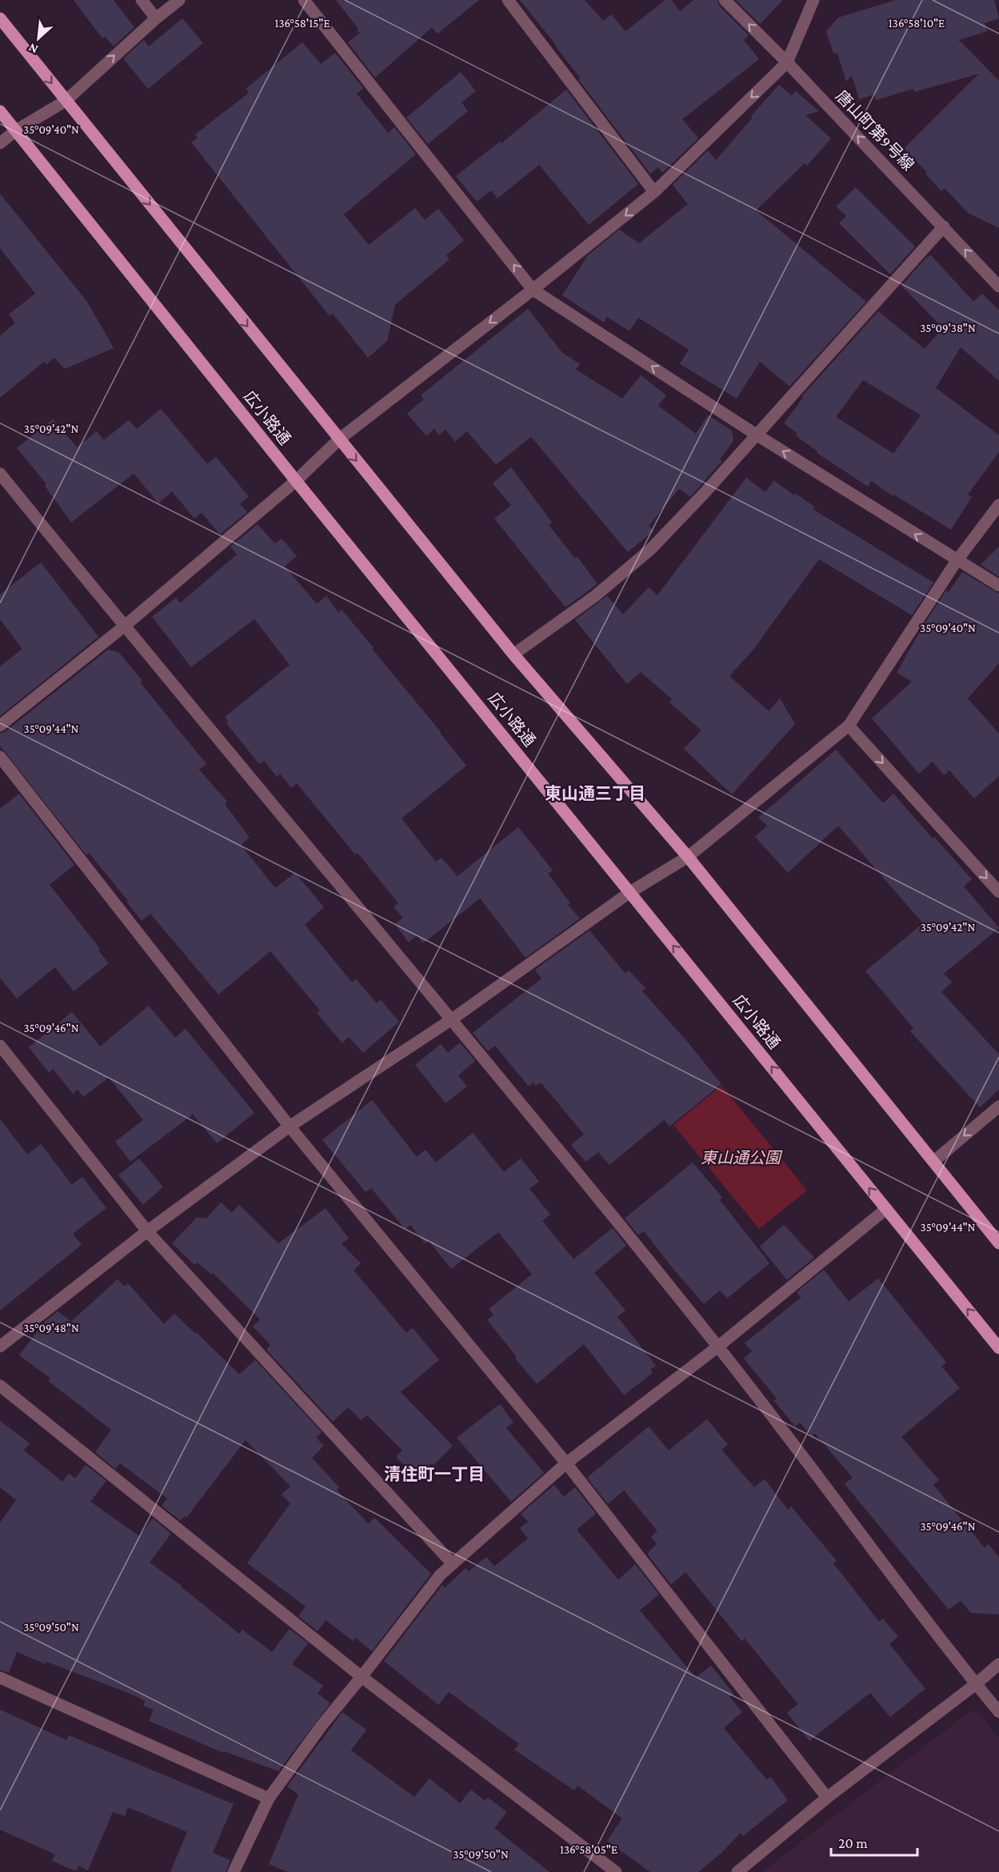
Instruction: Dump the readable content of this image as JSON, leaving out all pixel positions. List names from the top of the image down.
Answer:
{
  "streets": {
    "main road": ["広小路通"],
    "street": ["唐山町第9号線"]
  },
  "one_way": ["唐山町第9号線"],
  "districts": ["東山通三丁目", "清住町一丁目"],
  "parks": ["東山通公園"],
  "scale_bar": "20 m",
  "north": "bottom left",
  "coordinates": [
    "136°58'15\"E",
    "136°58'10\"E",
    "35°09'40\"N",
    "35°09'38\"N",
    "35°09'42\"N",
    "35°09'44\"N",
    "35°09'46\"N",
    "35°09'48\"N",
    "35°09'50\"N",
    "136°58'05\"E"
  ]
}
